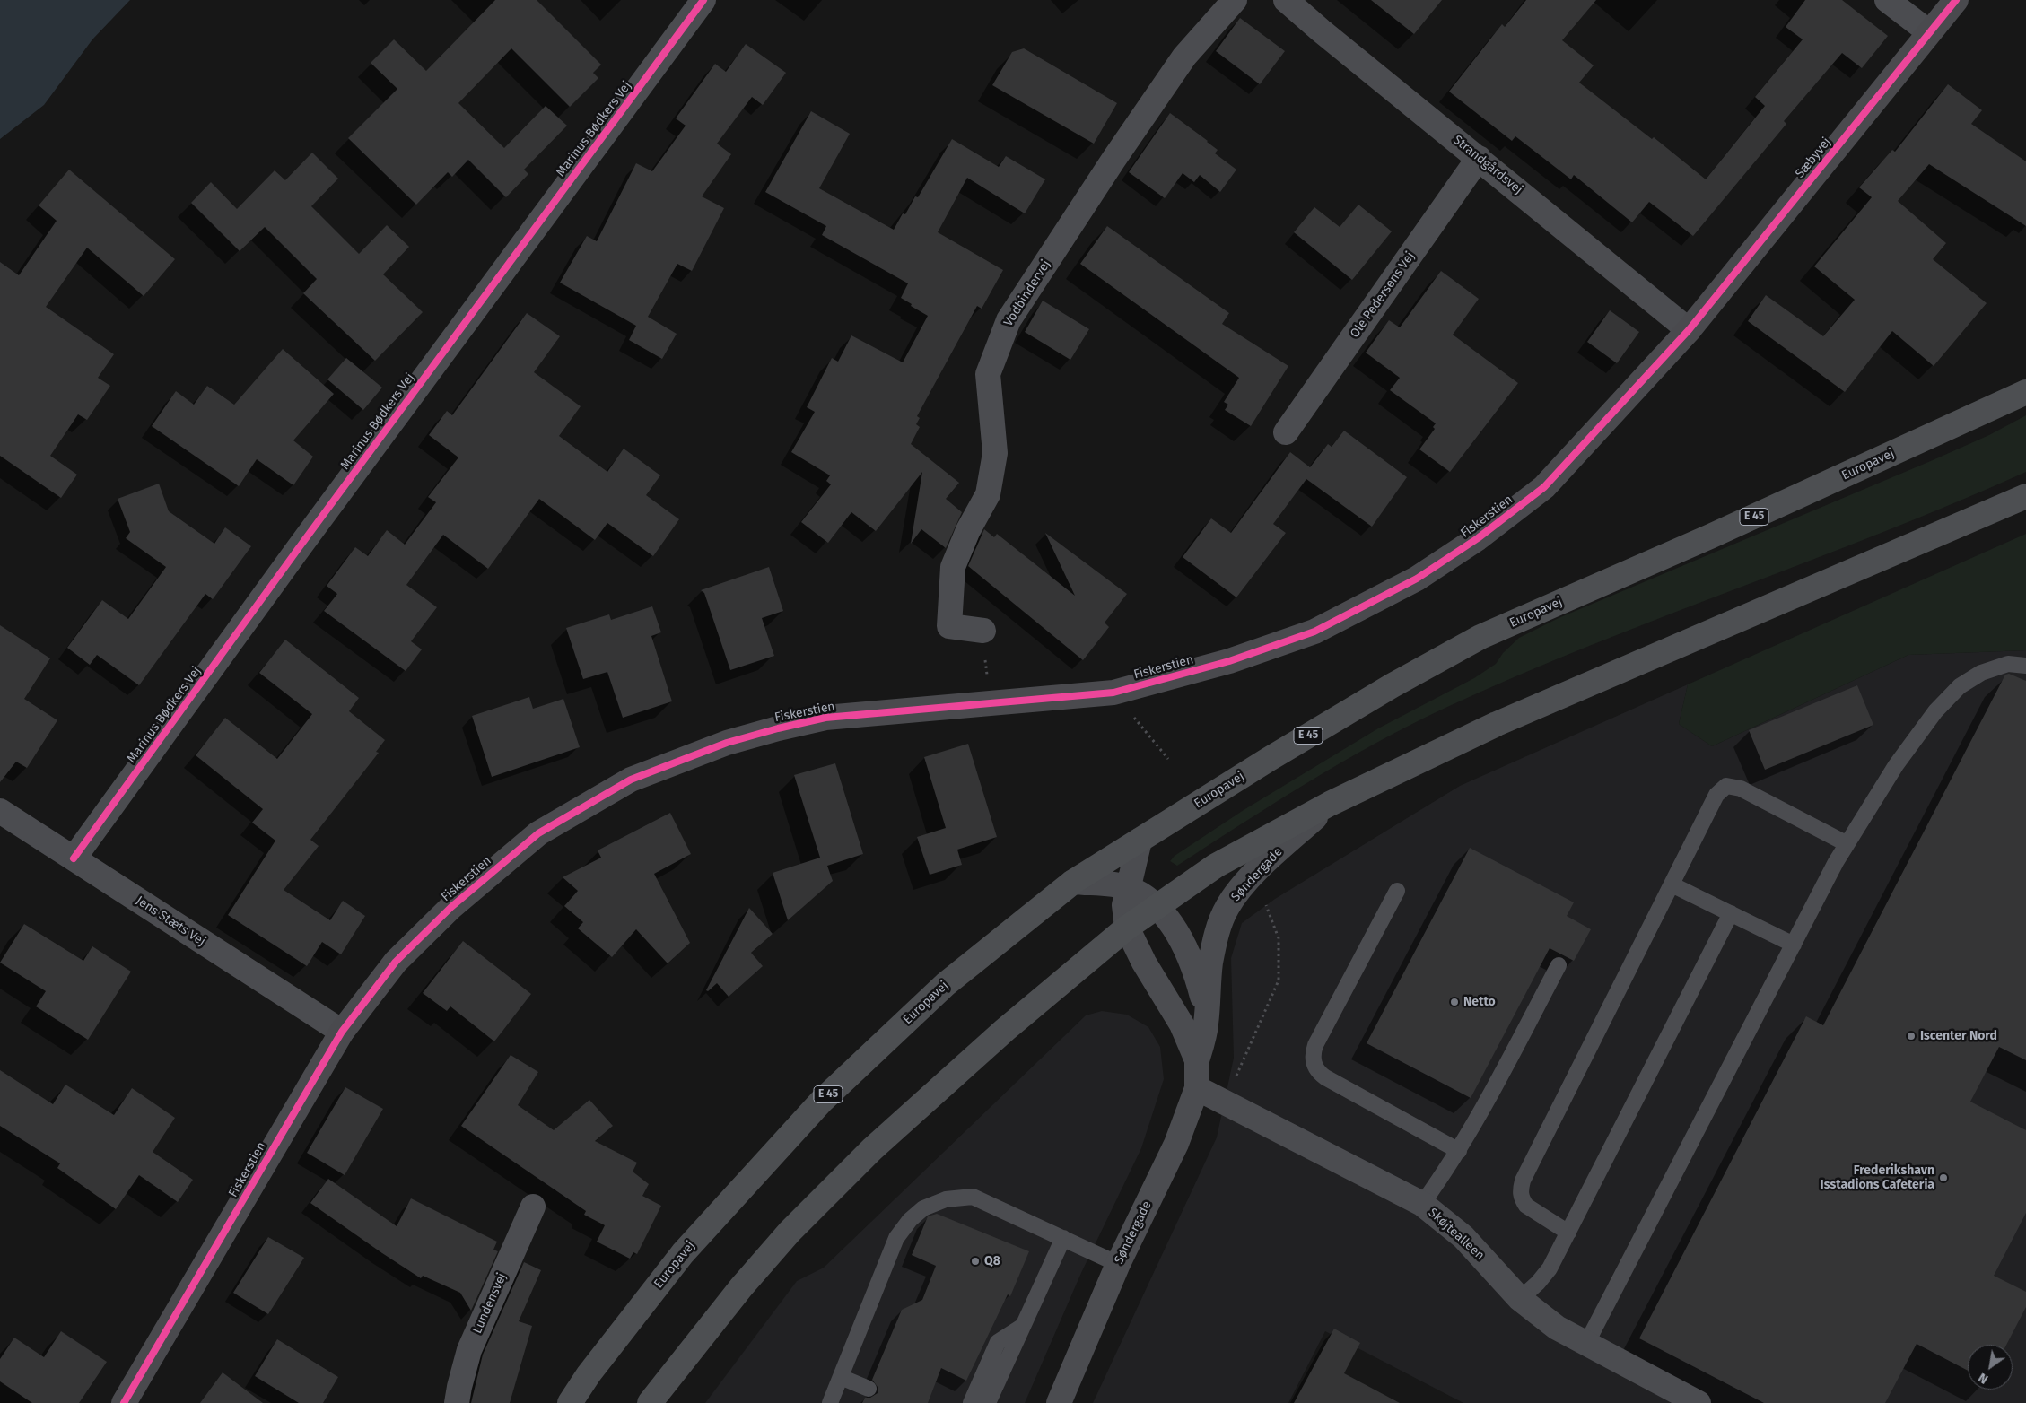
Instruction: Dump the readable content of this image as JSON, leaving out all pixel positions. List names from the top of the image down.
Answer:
{
  "streets": {
    "main road": ["Europavej", "E 45"],
    "street": [
      "Marinus Bødkers Vej",
      "Sæbyvej",
      "Strandgårdsvej",
      "Vodbindervej",
      "Ole Pedersens Vej",
      "Fiskerstien",
      "Søndergade",
      "Jens Stæts Vej",
      "Skøjtealleen",
      "Lundensvej"
    ]
  },
  "crossings": [
    ["Marinus Bødkers Vej", "Jens Stæts Vej"],
    ["Sæbyvej", "Strandgårdsvej"],
    ["Sæbyvej", "Fiskerstien"],
    ["Strandgårdsvej", "Ole Pedersens Vej"],
    ["Strandgårdsvej", "Fiskerstien"],
    ["Europavej", "Søndergade"],
    ["Fiskerstien", "Jens Stæts Vej"],
    ["Søndergade", "Skøjtealleen"]
  ],
  "places": [
    "Netto",
    "Iscenter Nord",
    "Frederikshavn Isstadions Cafeteria",
    "Q8"
  ],
  "north": "bottom left"
}
